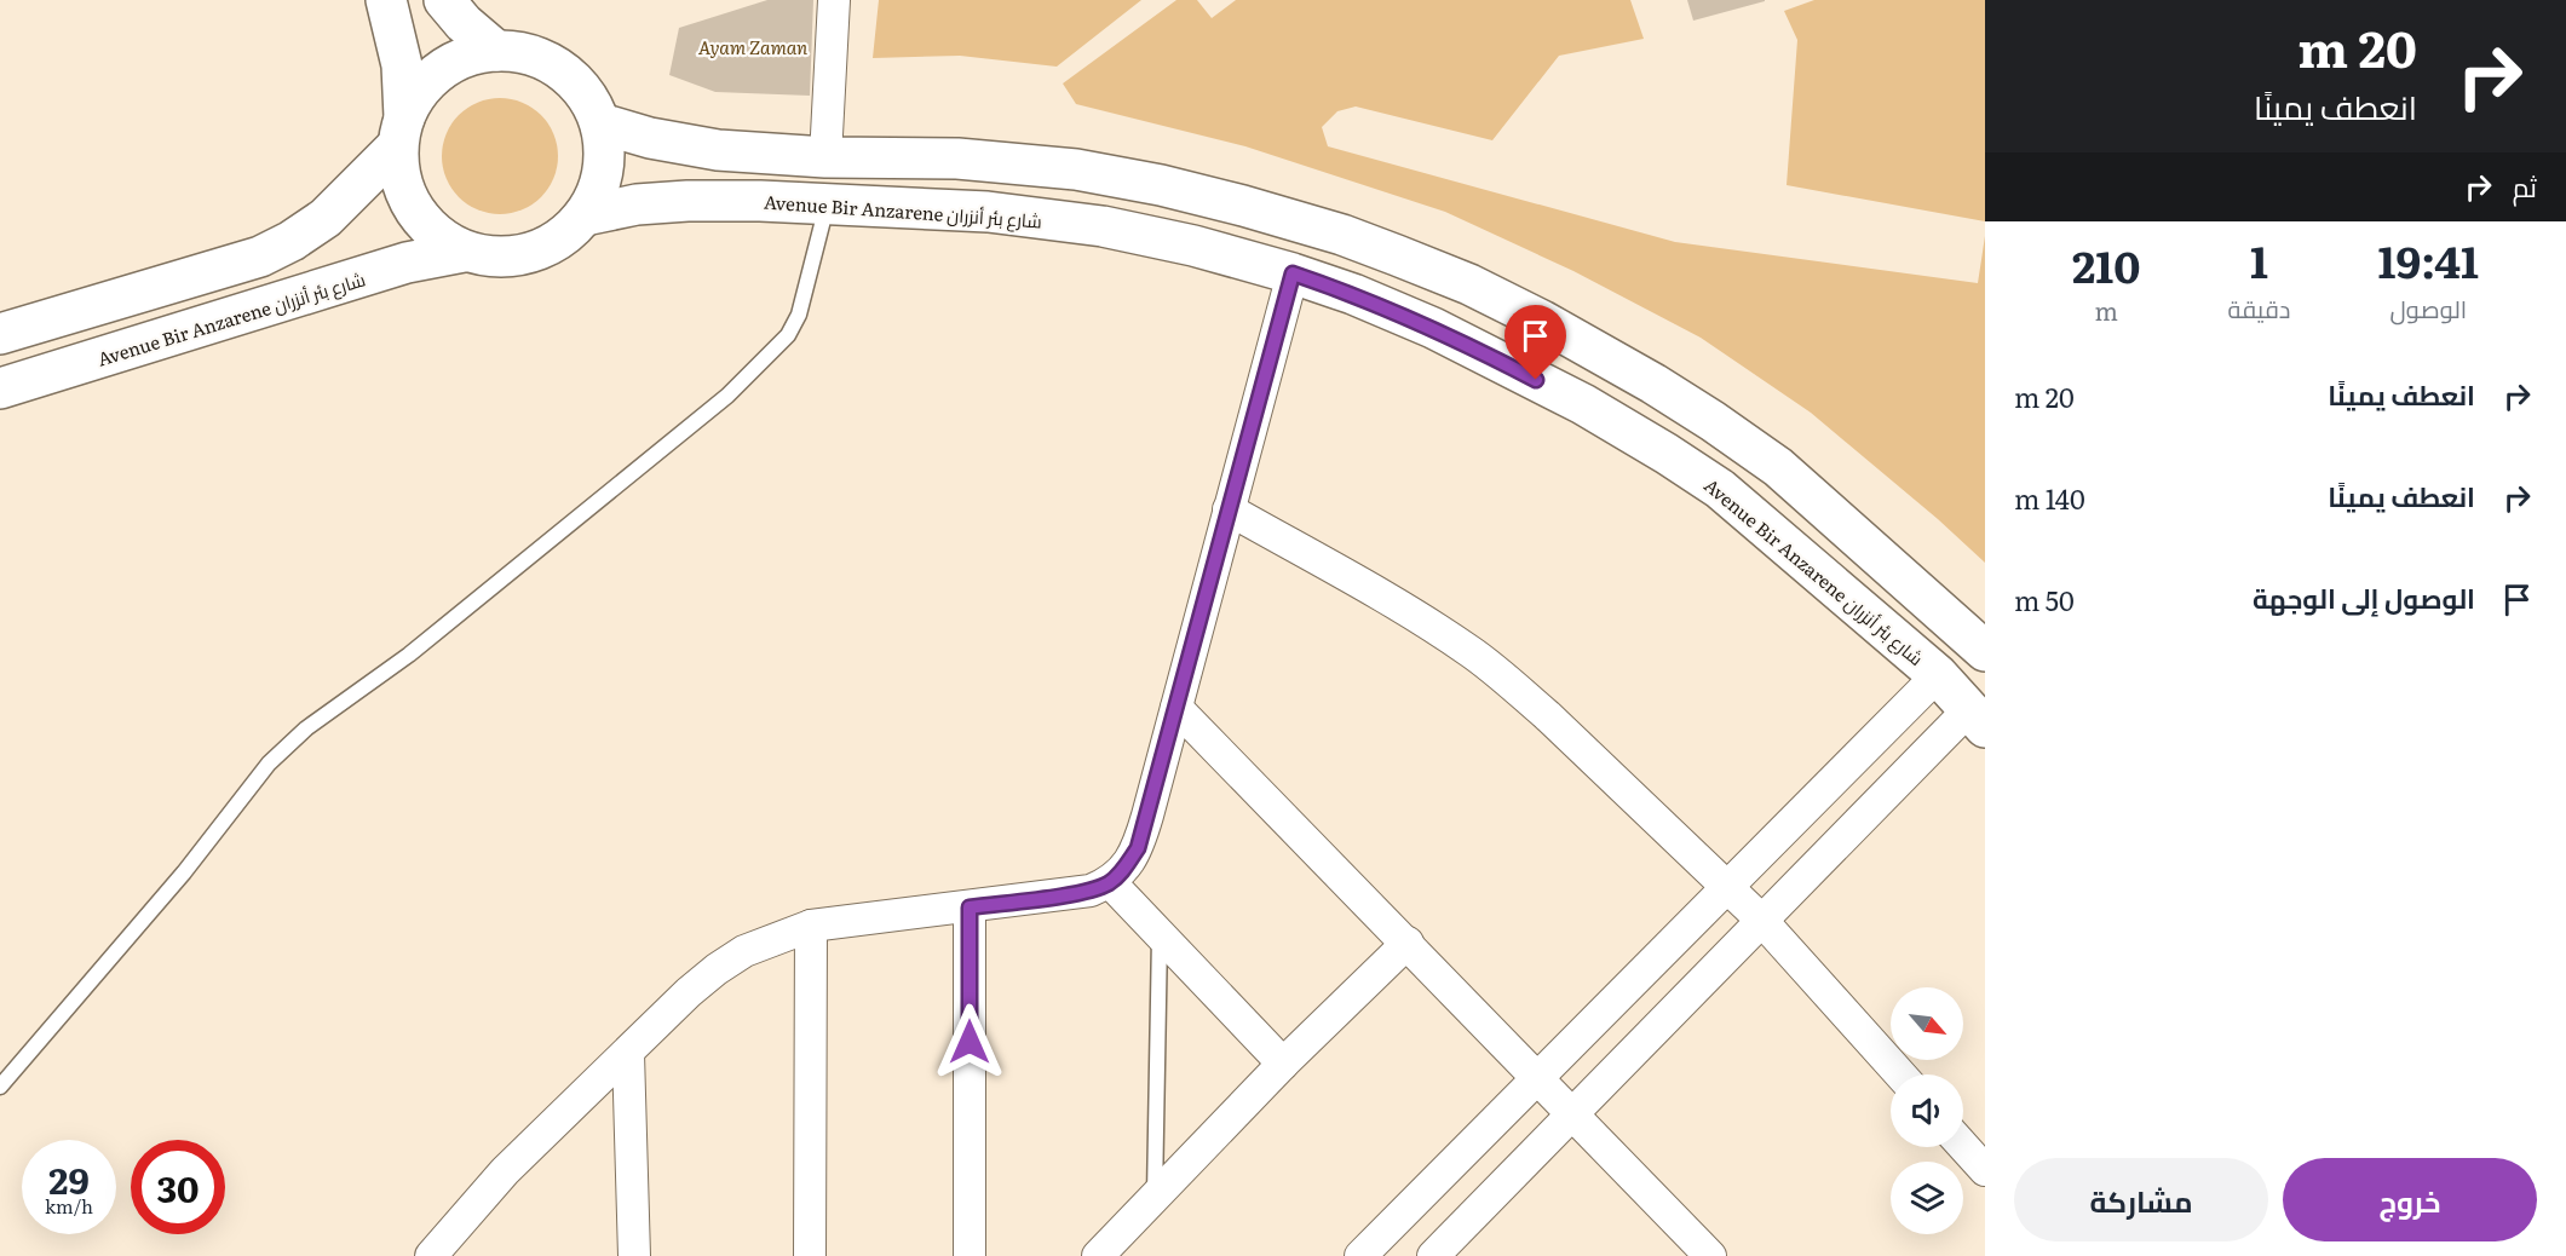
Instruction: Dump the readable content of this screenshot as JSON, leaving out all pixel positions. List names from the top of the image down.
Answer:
{
  "streets": {
    "main road": ["Avenue Bir Anzarene شارع بئر أنزران"]
  },
  "parks": ["Ayam Zaman"],
  "north": "bottom right",
  "page": {
    "turn": ["20 m", "انعطف يمينًا"],
    "then": "ثم",
    "eta": [
      "19:41",
      "الوصول",
      "1",
      "دقيقة",
      "210",
      "m"
    ],
    "list": [
      {
        "name": "انعطف يمينًا",
        "value": "20 m"
      },
      {
        "name": "انعطف يمينًا",
        "value": "140 m"
      },
      {
        "name": "الوصول إلى الوجهة",
        "value": "50 m"
      }
    ],
    "speed": "29 km/h",
    "limit": "30",
    "buttons": ["خروج", "مشاركة"]
  }
}
